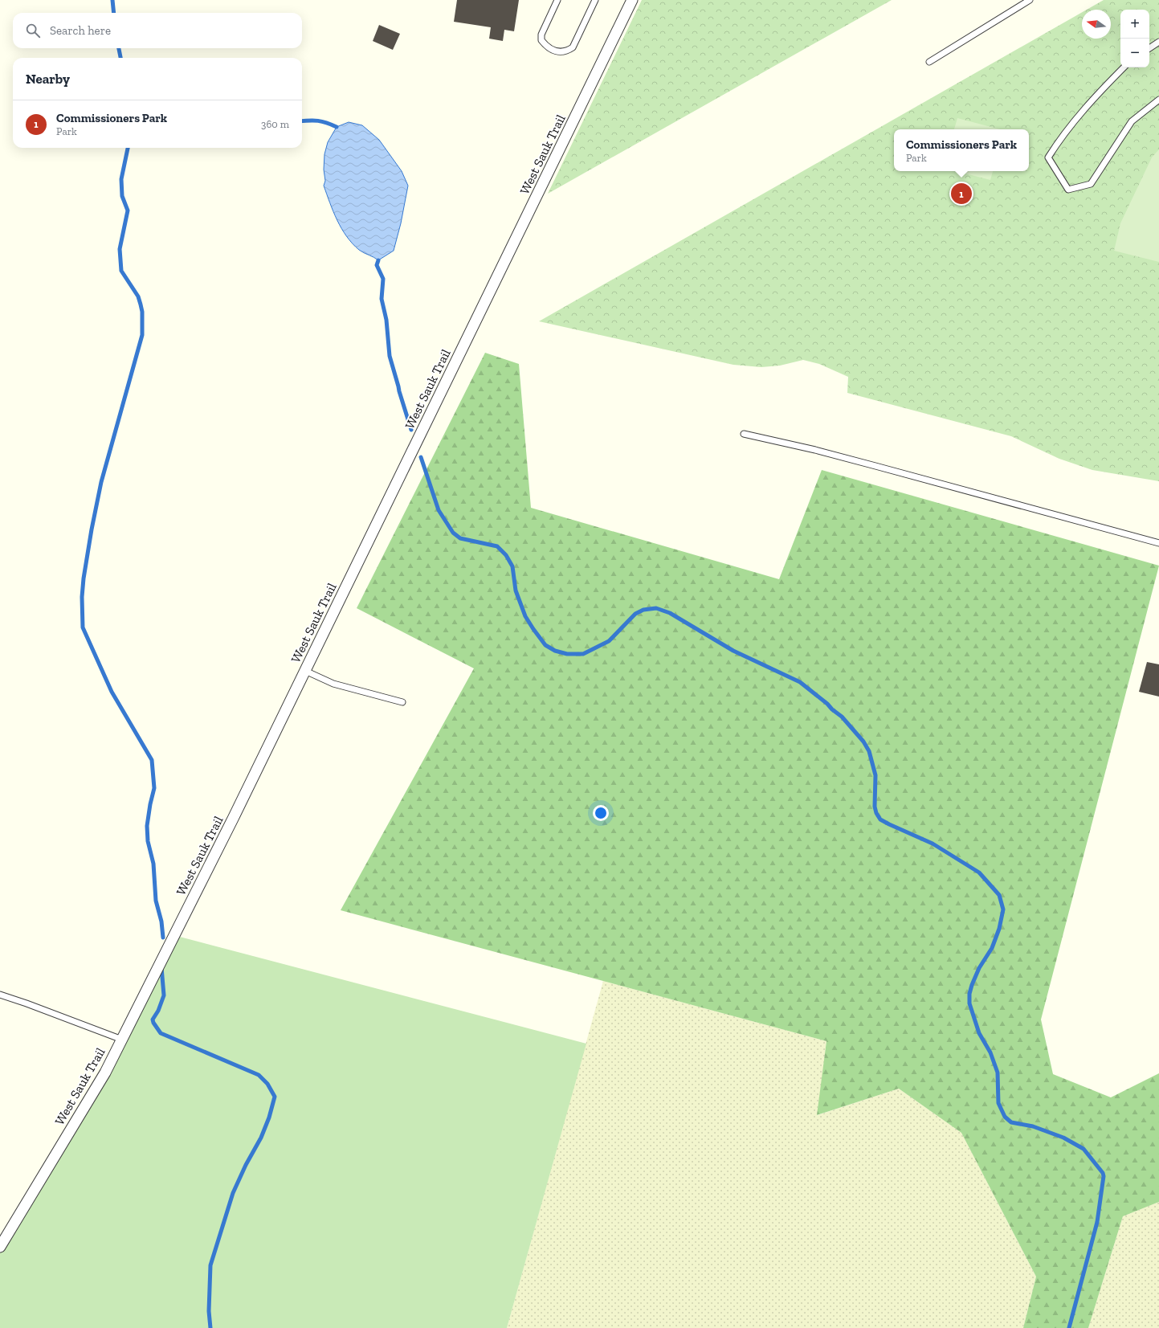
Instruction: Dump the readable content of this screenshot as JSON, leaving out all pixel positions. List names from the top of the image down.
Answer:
{
  "streets": {
    "street": ["West Sauk Trail"]
  },
  "north": "left",
  "page": {
    "map_buttons": ["+", "−"],
    "search": "Search here",
    "heading": "Nearby",
    "list": [
      {
        "mark": "1",
        "name": "Commissioners Park",
        "note": "Park",
        "value": "360 m"
      }
    ],
    "popup": ["Commissioners Park", "Park"],
    "pins": "1"
  }
}
